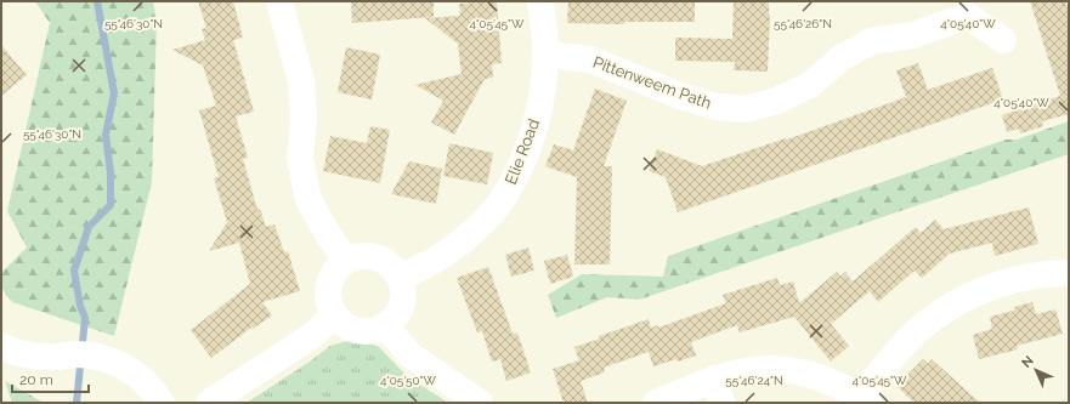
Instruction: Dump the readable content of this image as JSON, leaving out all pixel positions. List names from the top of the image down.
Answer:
{
  "streets": {
    "street": ["Pittenweem Path", "Elie Road"]
  },
  "crossings": [
    ["Pittenweem Path", "Elie Road"]
  ],
  "scale_bar": "20 m",
  "north": "top left",
  "coordinates": [
    "55°46'30\"N",
    "4°05'45\"W",
    "55°46'26\"N",
    "4°05'40\"W",
    "4°05'50\"W",
    "55°46'24\"N"
  ]
}
